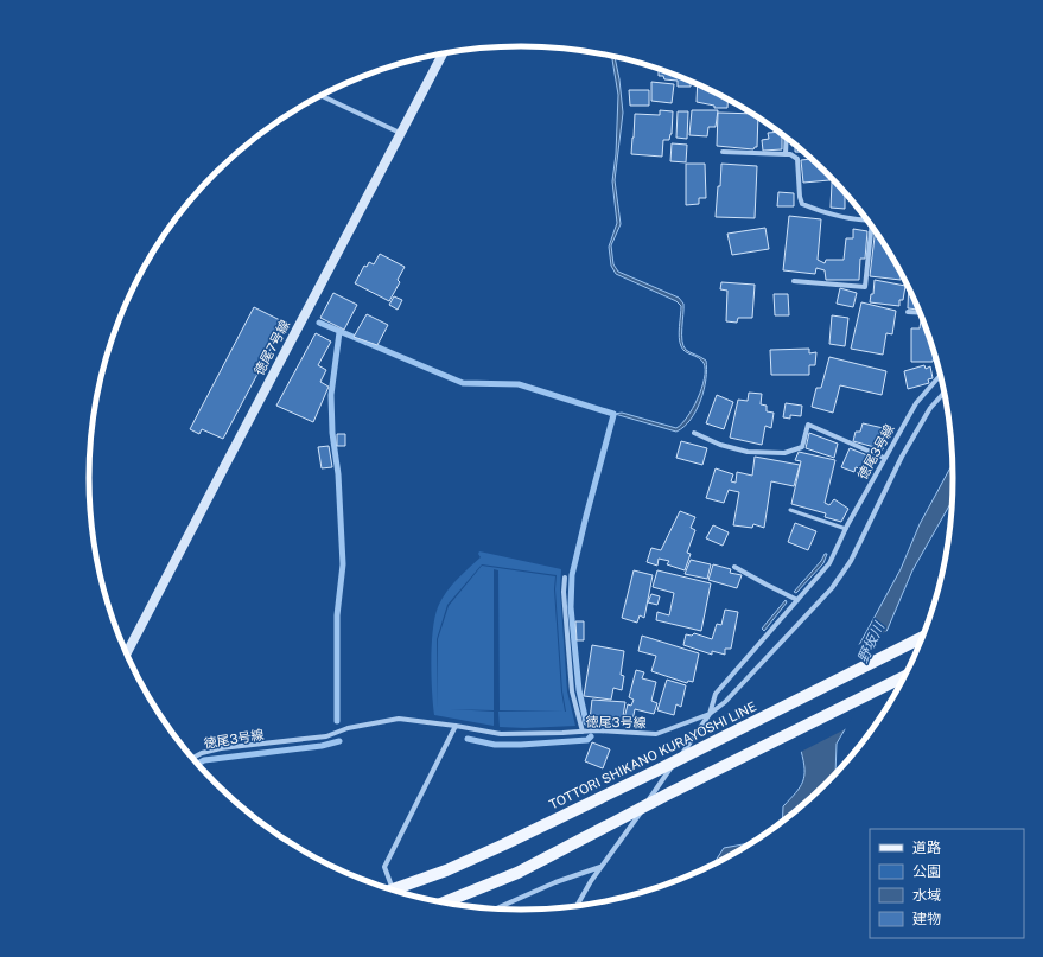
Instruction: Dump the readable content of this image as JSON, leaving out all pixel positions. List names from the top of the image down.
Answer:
{
  "streets": {
    "main road": ["TOTTORI SHIKANO KURAYOSHI LINE"],
    "street": ["徳尾7号線", "徳尾3号線"]
  },
  "water": ["野坂川"],
  "legend": [
    "道路",
    "公園",
    "水域",
    "建物"
  ]
}
